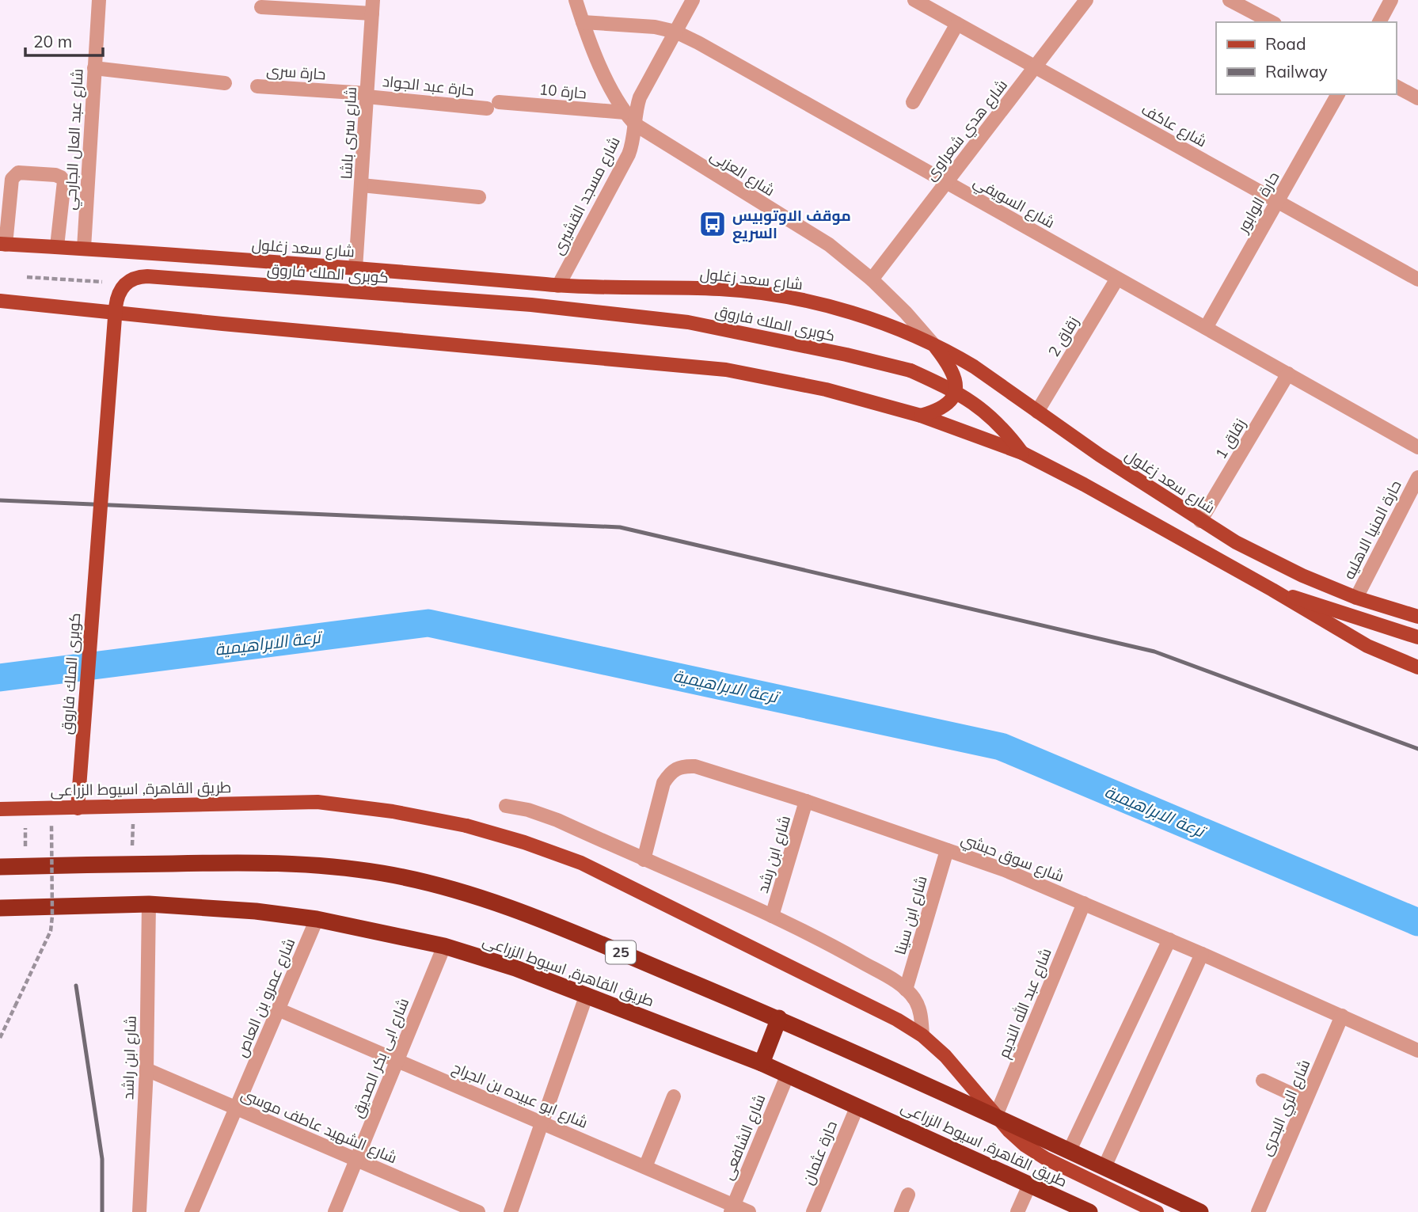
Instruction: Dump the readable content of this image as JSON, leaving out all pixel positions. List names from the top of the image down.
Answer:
{
  "streets": {
    "highway": ["طريق القاهرة, اسيوط الزراعى", "25"],
    "main road": ["شارع سعد زغلول", "كوبرى الملك فاروق"],
    "street": [
      "حارة سرى",
      "حارة عبد الجواد",
      "حارة 10",
      "شارع عاكف",
      "شارع هدي شعراوى",
      "شارع سرى باشا",
      "شارع عبد العال الجارحي",
      "شارع العزبى",
      "شارع مسجد القشيرى",
      "شارع السويفي",
      "حارة الوابور",
      "زقاق 2",
      "زقاق 1",
      "حارة المنيا الاهليه",
      "شارع ابن رشد",
      "شارع سوق حبشي",
      "شارع ابن سينا",
      "شارع عمرو بن العاص",
      "شارع عبد الله النديم",
      "شارع ابن راشد",
      "شارع ابى بكر الصديق",
      "شارع ابو عبيده بن الجراح",
      "شارع الري البحرى",
      "شارع الشهيد عاطف موسى",
      "شارع الشافعى",
      "حارة عثمان"
    ]
  },
  "crossings": [
    ["حارة سرى", "حارة عبد الجواد"],
    ["حارة سرى", "شارع سرى باشا"],
    ["حارة عبد الجواد", "حارة 10"],
    ["حارة عبد الجواد", "شارع سرى باشا"],
    ["حارة 10", "شارع العزبى"],
    ["شارع عاكف", "شارع هدي شعراوى"],
    ["شارع عاكف", "حارة الوابور"],
    ["شارع هدي شعراوى", "شارع العزبى"],
    ["شارع هدي شعراوى", "شارع السويفي"],
    ["شارع سرى باشا", "شارع سعد زغلول"],
    ["شارع عبد العال الجارحي", "شارع سعد زغلول"],
    ["شارع العزبى", "شارع مسجد القشيرى"],
    ["شارع العزبى", "شارع السويفي"],
    ["شارع العزبى", "شارع سعد زغلول"],
    ["شارع مسجد القشيرى", "شارع السويفي"],
    ["شارع مسجد القشيرى", "شارع سعد زغلول"],
    ["شارع السويفي", "حارة الوابور"],
    ["شارع السويفي", "زقاق 2"],
    ["شارع السويفي", "زقاق 1"],
    ["شارع سعد زغلول", "زقاق 2"],
    ["شارع سعد زغلول", "زقاق 1"],
    ["شارع سعد زغلول", "حارة المنيا الاهليه"],
    ["كوبرى الملك فاروق", "طريق القاهرة, اسيوط الزراعى"],
    ["طريق القاهرة, اسيوط الزراعى", "شارع عمرو بن العاص"],
    ["طريق القاهرة, اسيوط الزراعى", "شارع عبد الله النديم"],
    ["طريق القاهرة, اسيوط الزراعى", "شارع ابن راشد"],
    ["طريق القاهرة, اسيوط الزراعى", "شارع ابى بكر الصديق"],
    ["طريق القاهرة, اسيوط الزراعى", "شارع الشافعى"],
    ["طريق القاهرة, اسيوط الزراعى", "حارة عثمان"],
    ["شارع ابن رشد", "شارع سوق حبشي"],
    ["شارع سوق حبشي", "شارع ابن سينا"],
    ["شارع سوق حبشي", "شارع عبد الله النديم"],
    ["شارع سوق حبشي", "شارع الري البحرى"],
    ["شارع عمرو بن العاص", "شارع ابو عبيده بن الجراح"],
    ["شارع عمرو بن العاص", "شارع الشهيد عاطف موسى"],
    ["شارع ابن راشد", "شارع الشهيد عاطف موسى"],
    ["شارع ابى بكر الصديق", "شارع ابو عبيده بن الجراح"],
    ["شارع ابى بكر الصديق", "شارع الشهيد عاطف موسى"],
    ["شارع ابو عبيده بن الجراح", "شارع الشافعى"]
  ],
  "water": ["ترعة الابراهيمية"],
  "places": {
    "bus stop": ["موقف الاوتوبيس السريع"]
  },
  "legend": ["Road", "Railway"],
  "scale_bar": "20 m"
}
